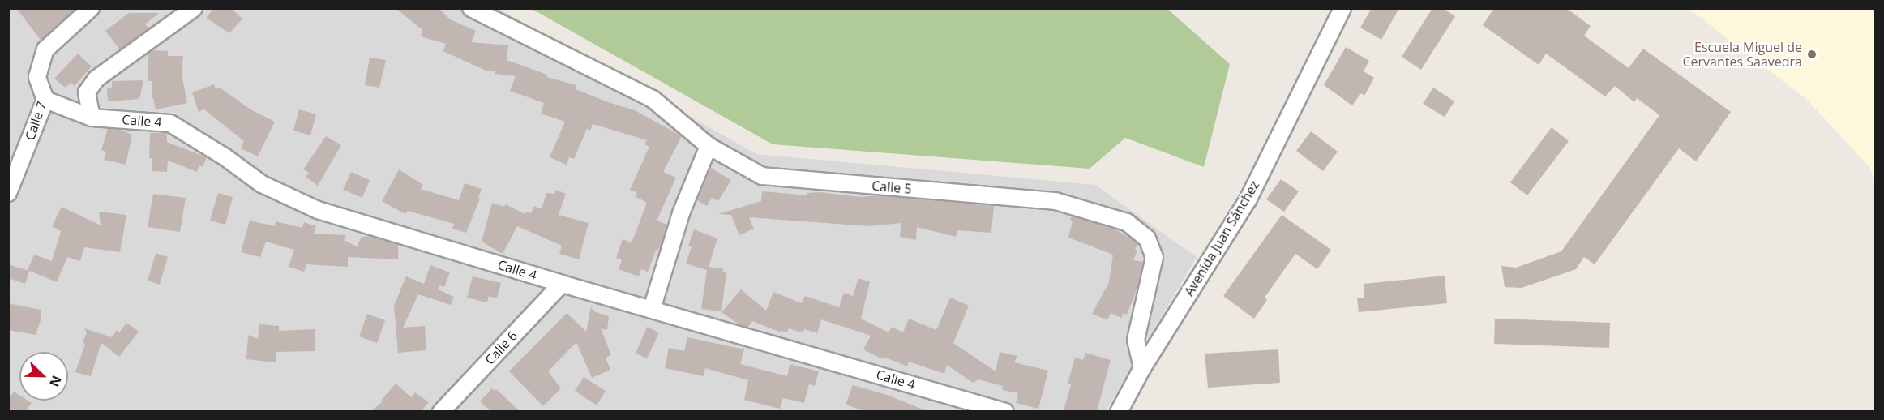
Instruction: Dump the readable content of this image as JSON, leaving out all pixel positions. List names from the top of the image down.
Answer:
{
  "streets": {
    "street": [
      "Calle 7",
      "Calle 4",
      "Calle 5",
      "Avenida Juan Sánchez",
      "Calle 6"
    ]
  },
  "crossings": [
    ["Calle 7", "Calle 4"],
    ["Calle 4", "Calle 6"],
    ["Calle 5", "Avenida Juan Sánchez"]
  ],
  "places": ["Escuela Miguel de Cervantes Saavedra"],
  "north": "bottom right"
}
